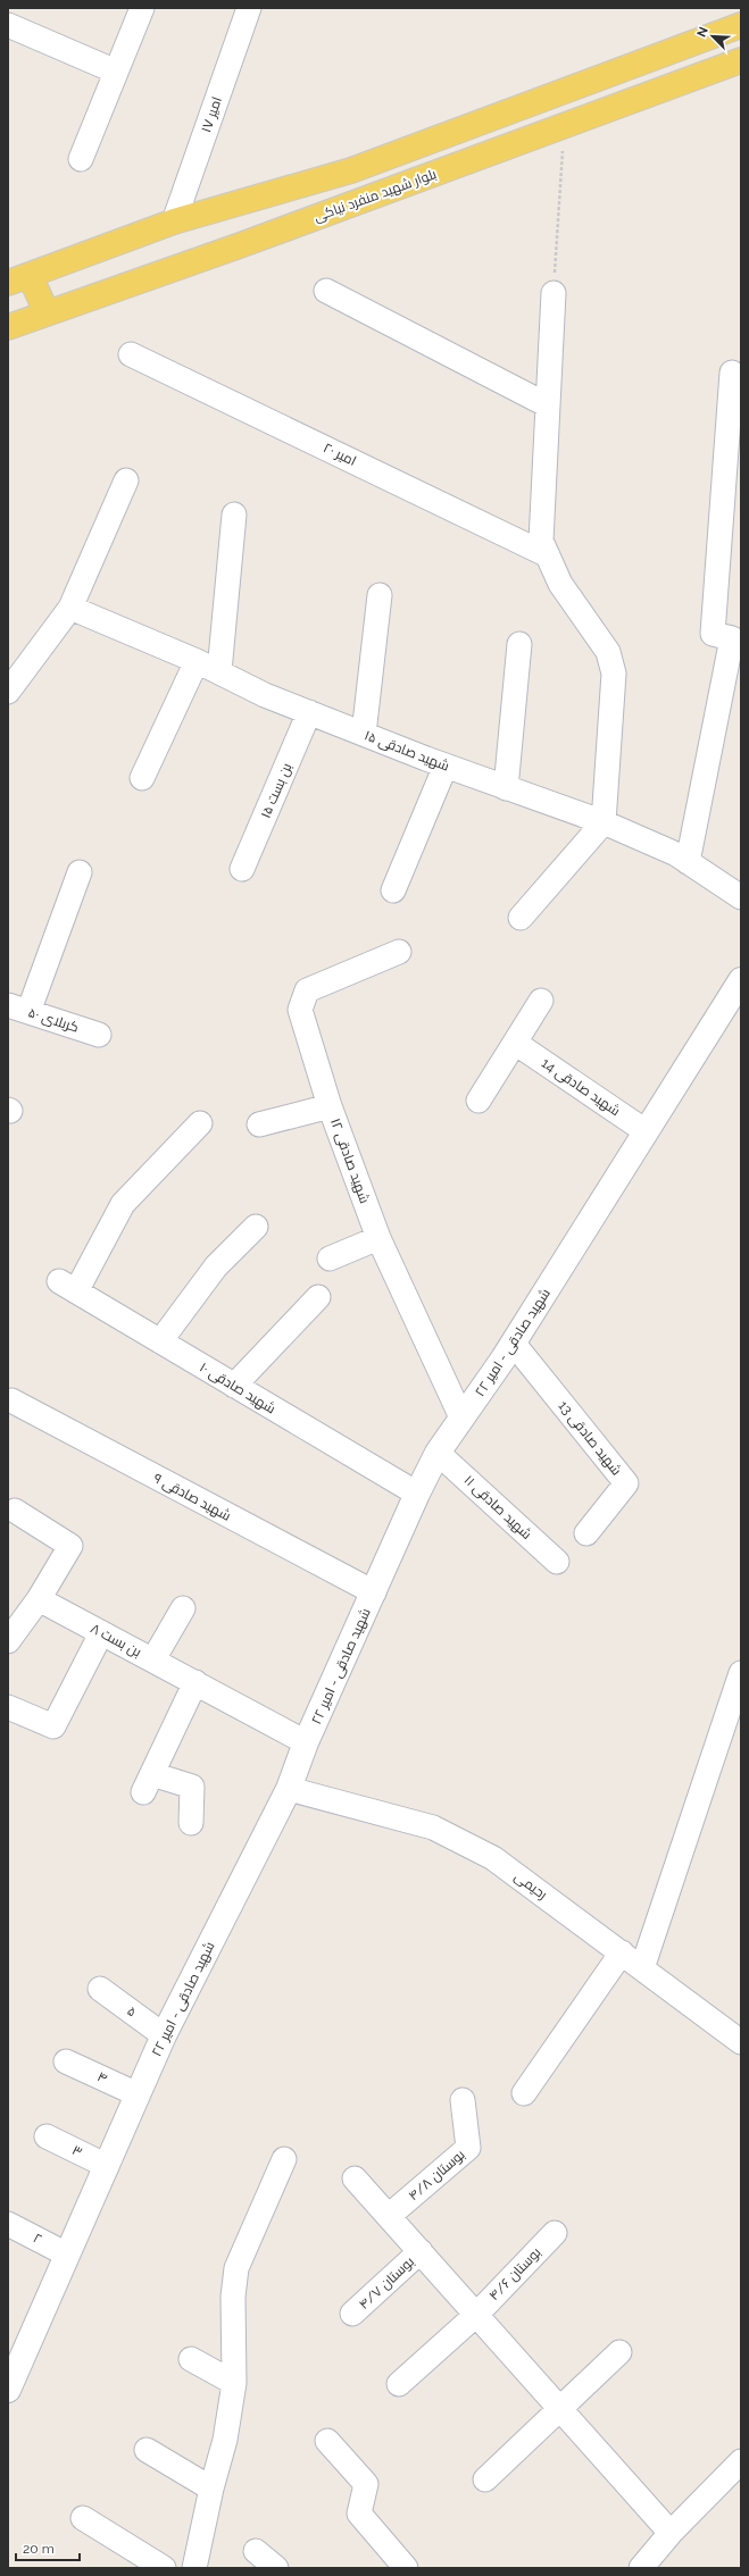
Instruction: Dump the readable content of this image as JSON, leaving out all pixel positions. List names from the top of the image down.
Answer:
{
  "streets": {
    "main road": ["بلوار شهید منفرد نیاکی"],
    "street": [
      "امیر ۱۷",
      "امیر ۲۰",
      "شهید صادقی ۱۵",
      "بن بست ۱۵",
      "کربلای ۵۰",
      "شهید صادقی 14",
      "شهید صادقی ۱۲",
      "شهید صادقی - امیر ۲۲",
      "شهید صادقی ۱۰",
      "شهید صادقی 13",
      "شهید صادقی ۹",
      "شهید صادقی ۱۱",
      "بن بست ۸",
      "رحیمی",
      "۵",
      "۴",
      "۳",
      "بوستان ۴/۸",
      "۲",
      "بوستان ۴/۶",
      "بوستان ۴/۷"
    ]
  },
  "crossings": [
    ["شهید صادقی ۱۵", "بن بست ۱۵"],
    ["شهید صادقی 14", "شهید صادقی - امیر ۲۲"],
    ["شهید صادقی ۱۲", "شهید صادقی - امیر ۲۲"],
    ["شهید صادقی - امیر ۲۲", "شهید صادقی ۱۰"],
    ["شهید صادقی - امیر ۲۲", "شهید صادقی 13"],
    ["شهید صادقی - امیر ۲۲", "شهید صادقی ۹"],
    ["شهید صادقی - امیر ۲۲", "شهید صادقی ۱۱"],
    ["شهید صادقی - امیر ۲۲", "بن بست ۸"],
    ["شهید صادقی - امیر ۲۲", "رحیمی"],
    ["شهید صادقی - امیر ۲۲", "۵"],
    ["شهید صادقی - امیر ۲۲", "۴"],
    ["شهید صادقی - امیر ۲۲", "۳"],
    ["شهید صادقی - امیر ۲۲", "۲"]
  ],
  "scale_bar": "20 m",
  "north": "top left"
}
